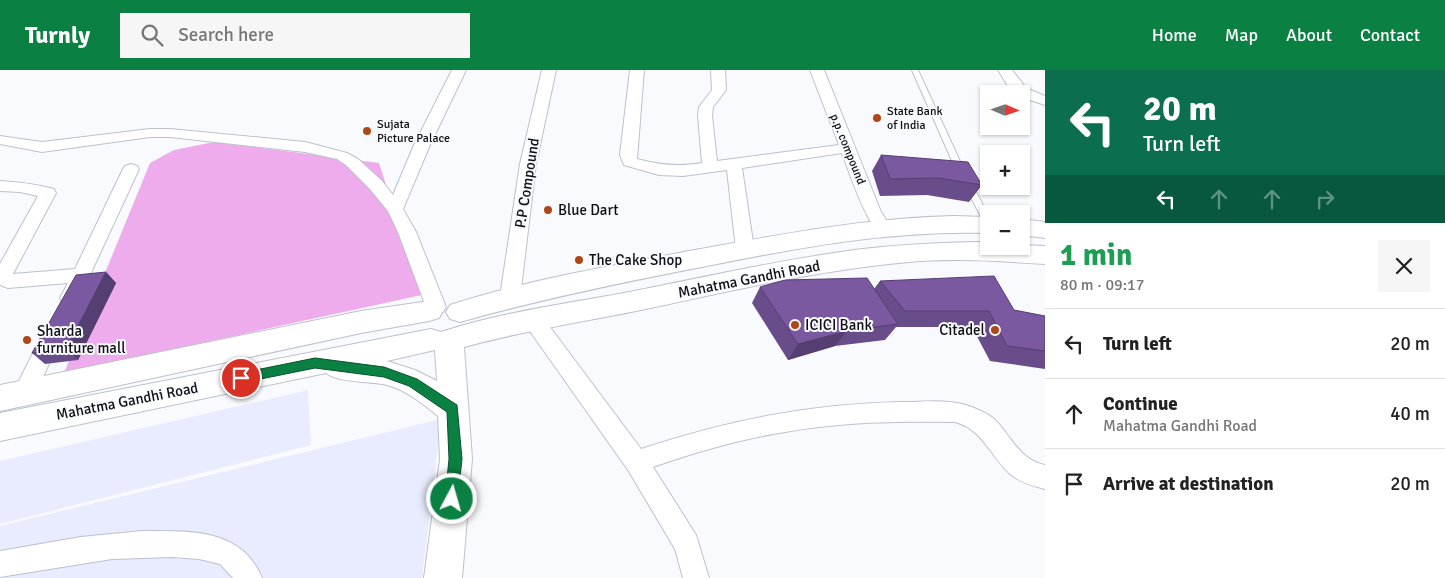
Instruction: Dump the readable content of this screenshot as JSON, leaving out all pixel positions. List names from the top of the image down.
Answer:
{
  "streets": {
    "main road": ["Mahatma Gandhi Road"],
    "street": ["p.p. compound", "P.P Compound"]
  },
  "crossings": [
    ["p.p. compound", "Mahatma Gandhi Road"],
    ["P.P Compound", "Mahatma Gandhi Road"]
  ],
  "places": [
    "State Bank of India",
    "Sujata Picture Palace",
    "Blue Dart",
    "The Cake Shop",
    "ICICI Bank",
    "Citadel",
    "Sharda furniture mall"
  ],
  "north": "right",
  "page": {
    "header": "Turnly",
    "search": "Search here",
    "nav": [
      "Home",
      "Map",
      "About",
      "Contact"
    ],
    "turn": ["20 m", "Turn left"],
    "map_buttons": ["+", "−"],
    "heading": ["1 min", "80 m · 09:17"],
    "list": [
      {
        "name": "Turn left",
        "value": "20 m"
      },
      {
        "name": "Continue",
        "note": "Mahatma Gandhi Road",
        "value": "40 m"
      },
      {
        "name": "Arrive at destination",
        "value": "20 m"
      }
    ]
  }
}
